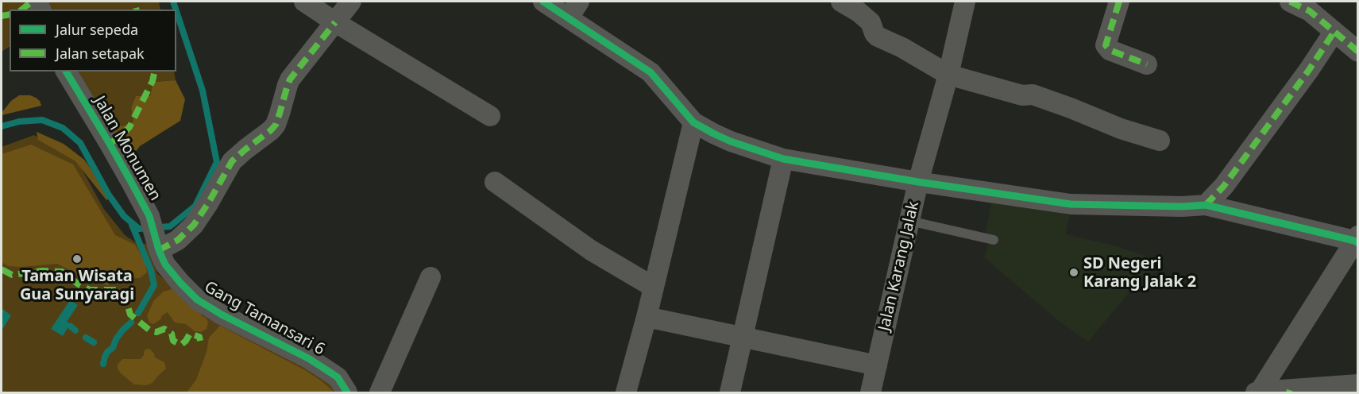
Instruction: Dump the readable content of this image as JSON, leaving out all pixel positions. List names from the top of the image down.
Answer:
{
  "streets": {
    "street": ["Jalan Monumen", "Jalan Karang Jalak", "Gang Tamansari 6"]
  },
  "crossings": [
    ["Jalan Monumen", "Gang Tamansari 6"]
  ],
  "places": ["Taman Wisata Gua Sunyaragi", "SD Negeri Karang Jalak 2"],
  "legend": ["Jalur sepeda", "Jalan setapak"]
}
